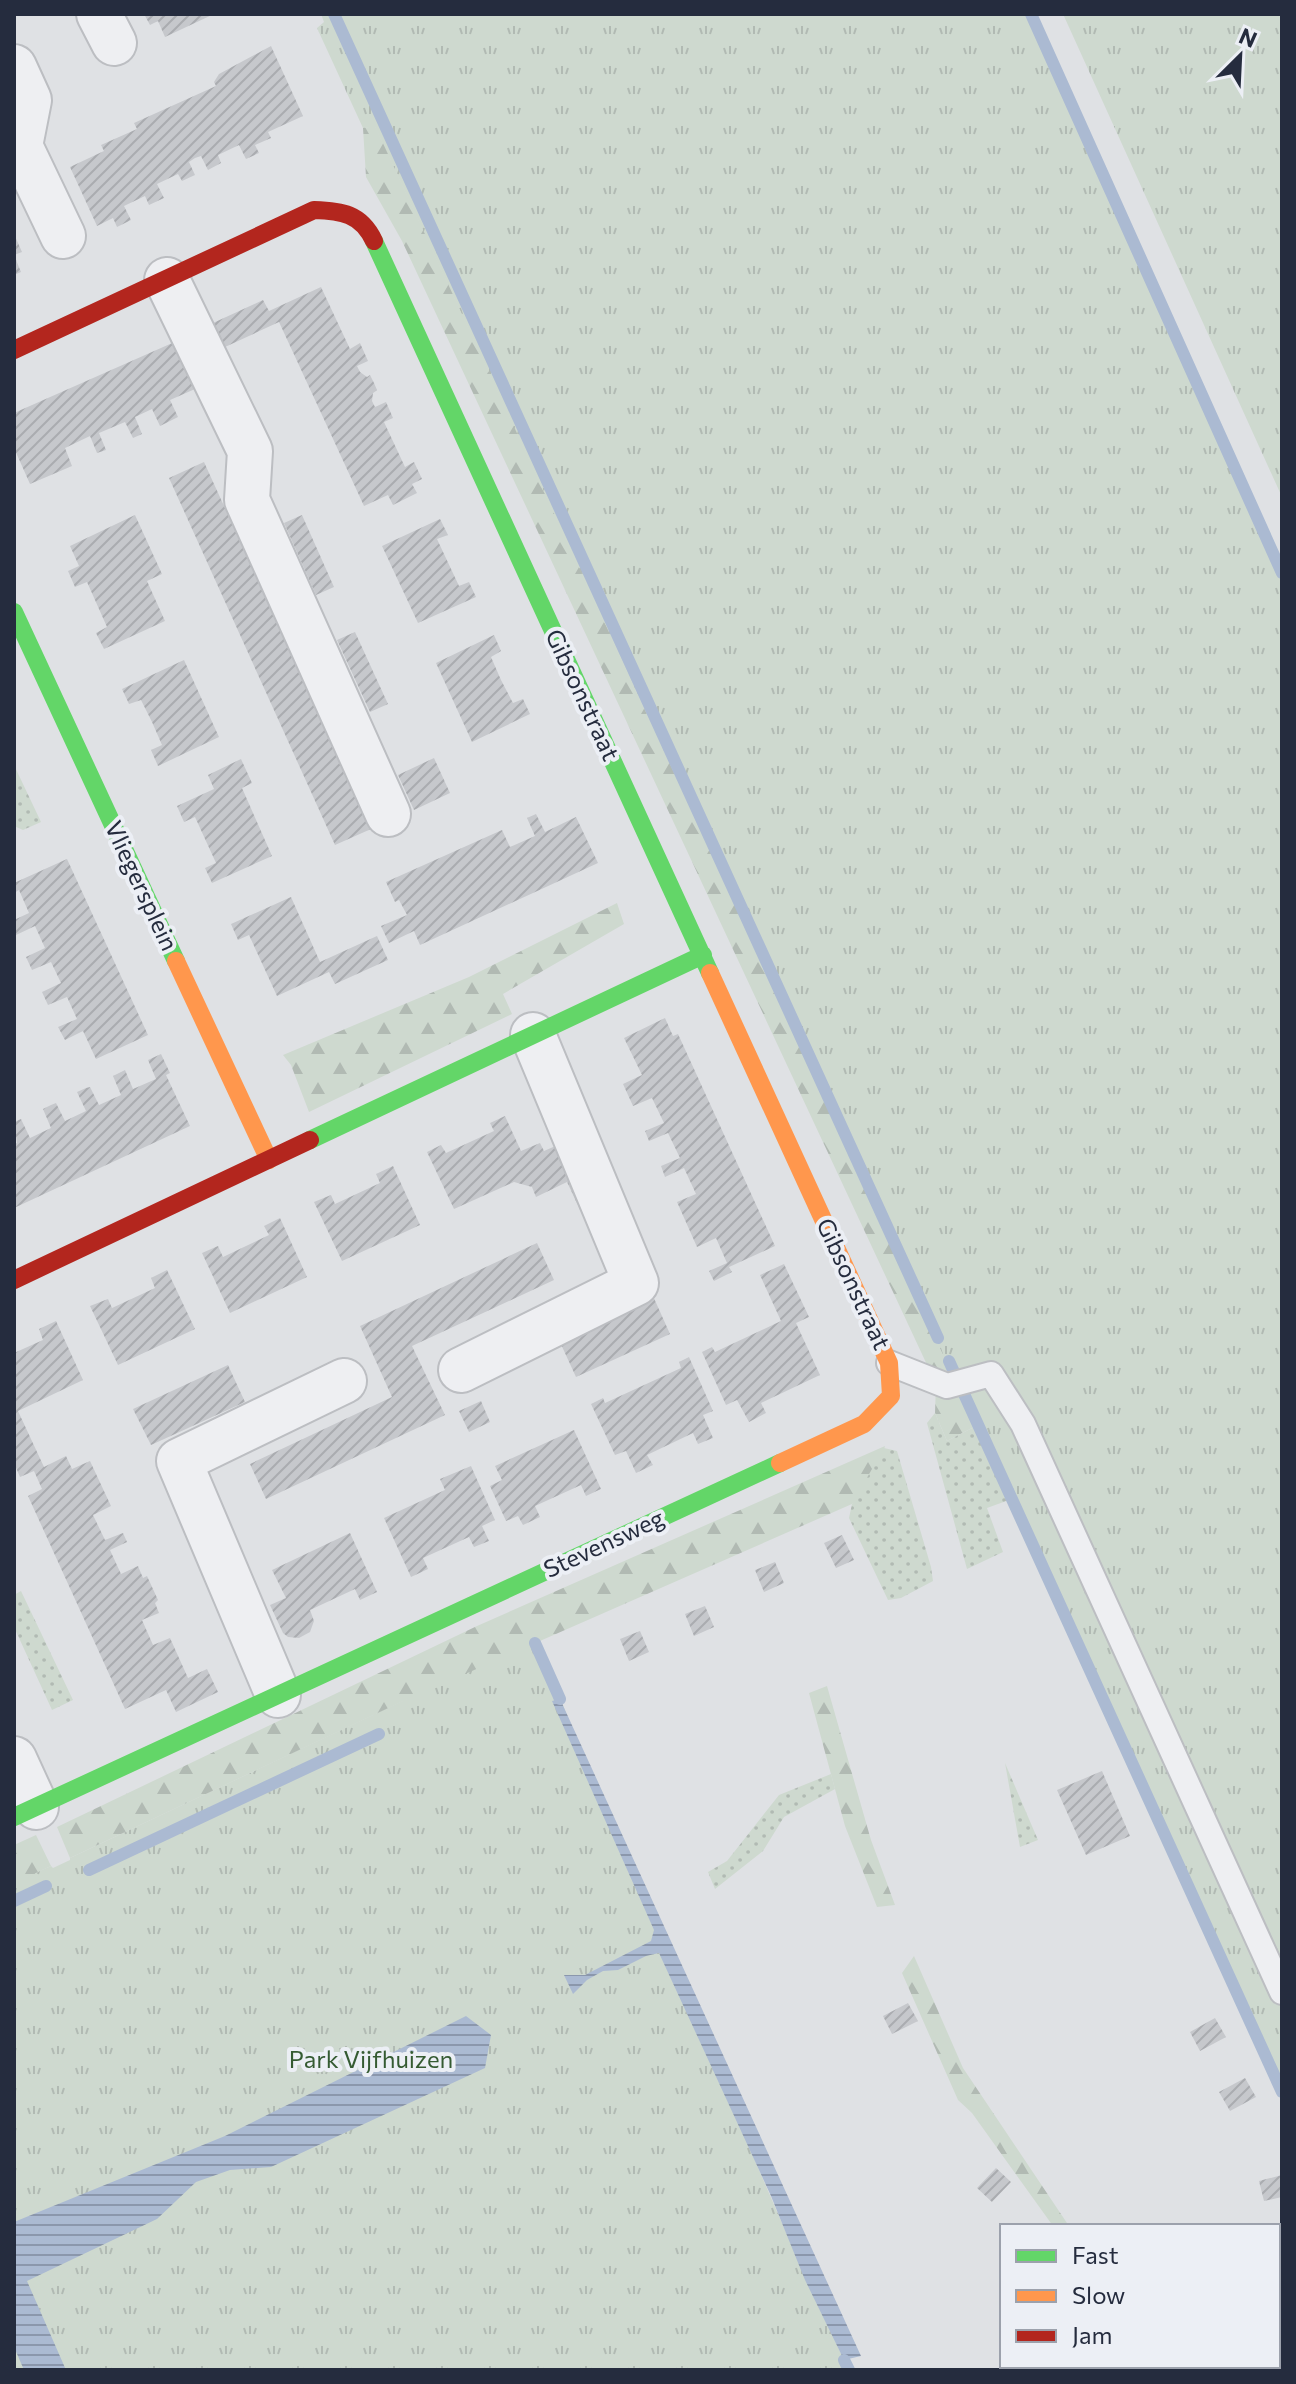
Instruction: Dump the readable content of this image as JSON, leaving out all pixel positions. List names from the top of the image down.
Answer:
{
  "streets": {
    "street": ["Gibsonstraat", "Vliegersplein", "Stevensweg"]
  },
  "crossings": [
    ["Gibsonstraat", "Stevensweg"]
  ],
  "parks": ["Park Vijfhuizen"],
  "legend": ["Fast", "Slow", "Jam"],
  "north": "top right"
}
